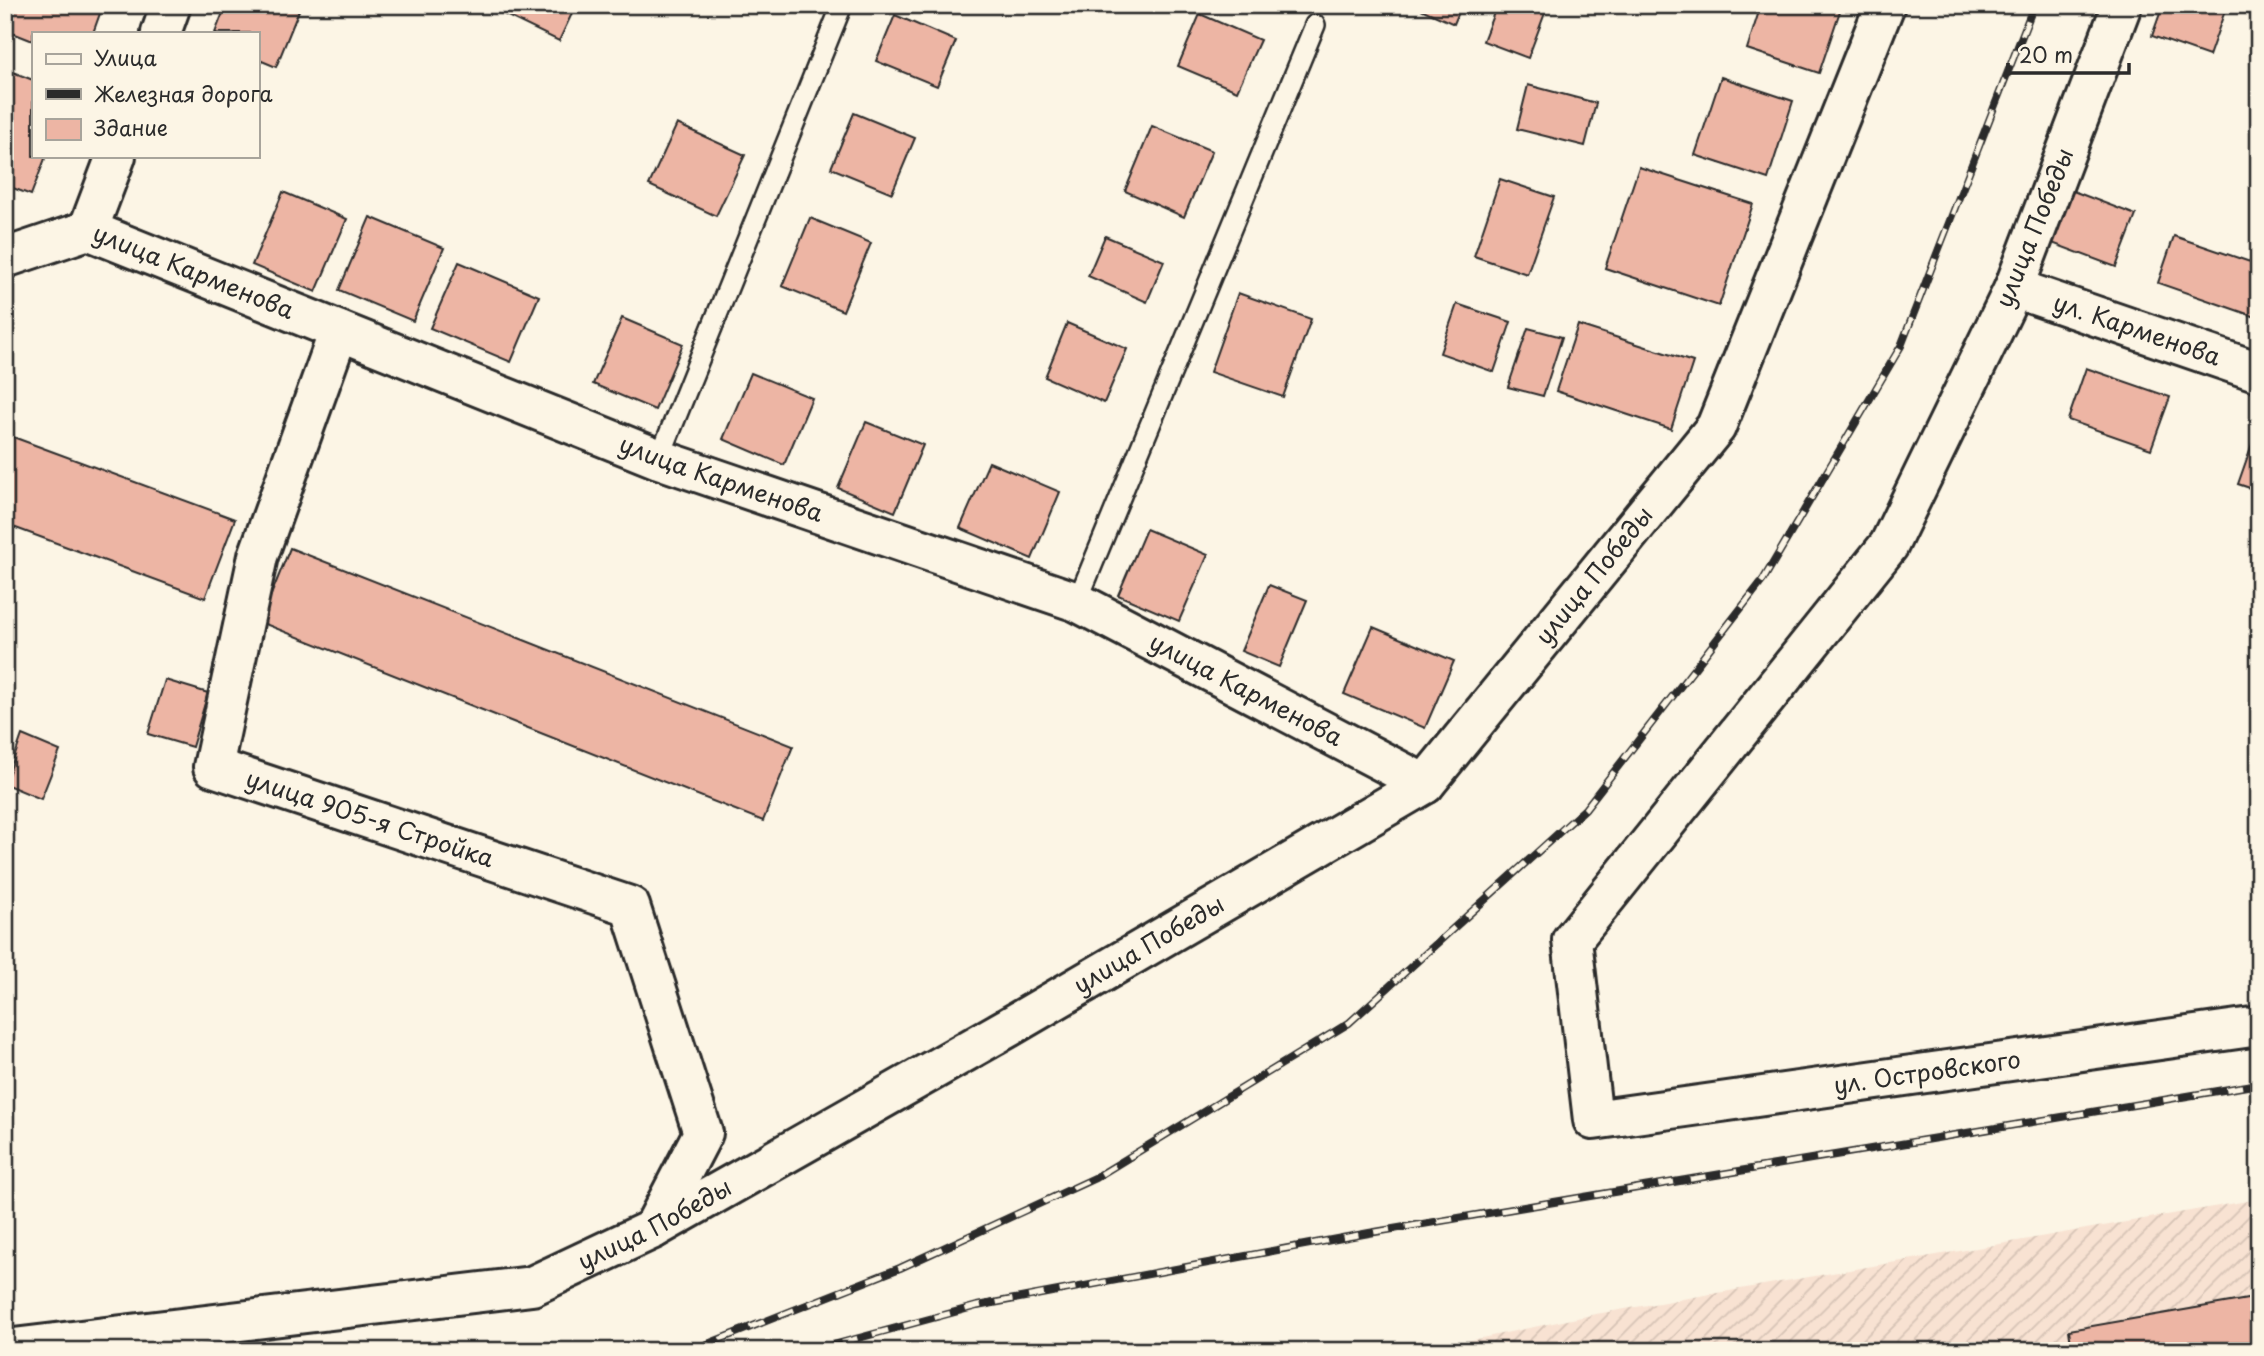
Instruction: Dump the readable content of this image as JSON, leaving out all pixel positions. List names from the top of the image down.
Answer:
{
  "streets": {
    "street": [
      "улица Победы",
      "улица Карменова",
      "ул. Карменова",
      "улица 905-я Стройка",
      "ул. Островского"
    ]
  },
  "crossings": [
    ["улица Победы", "улица Карменова"],
    ["улица Победы", "ул. Карменова"],
    ["улица Победы", "улица 905-я Стройка"],
    ["улица Победы", "ул. Островского"],
    ["улица Карменова", "улица 905-я Стройка"]
  ],
  "legend": ["Улица", "Железная дорога", "Здание"],
  "scale_bar": "20 m"
}
